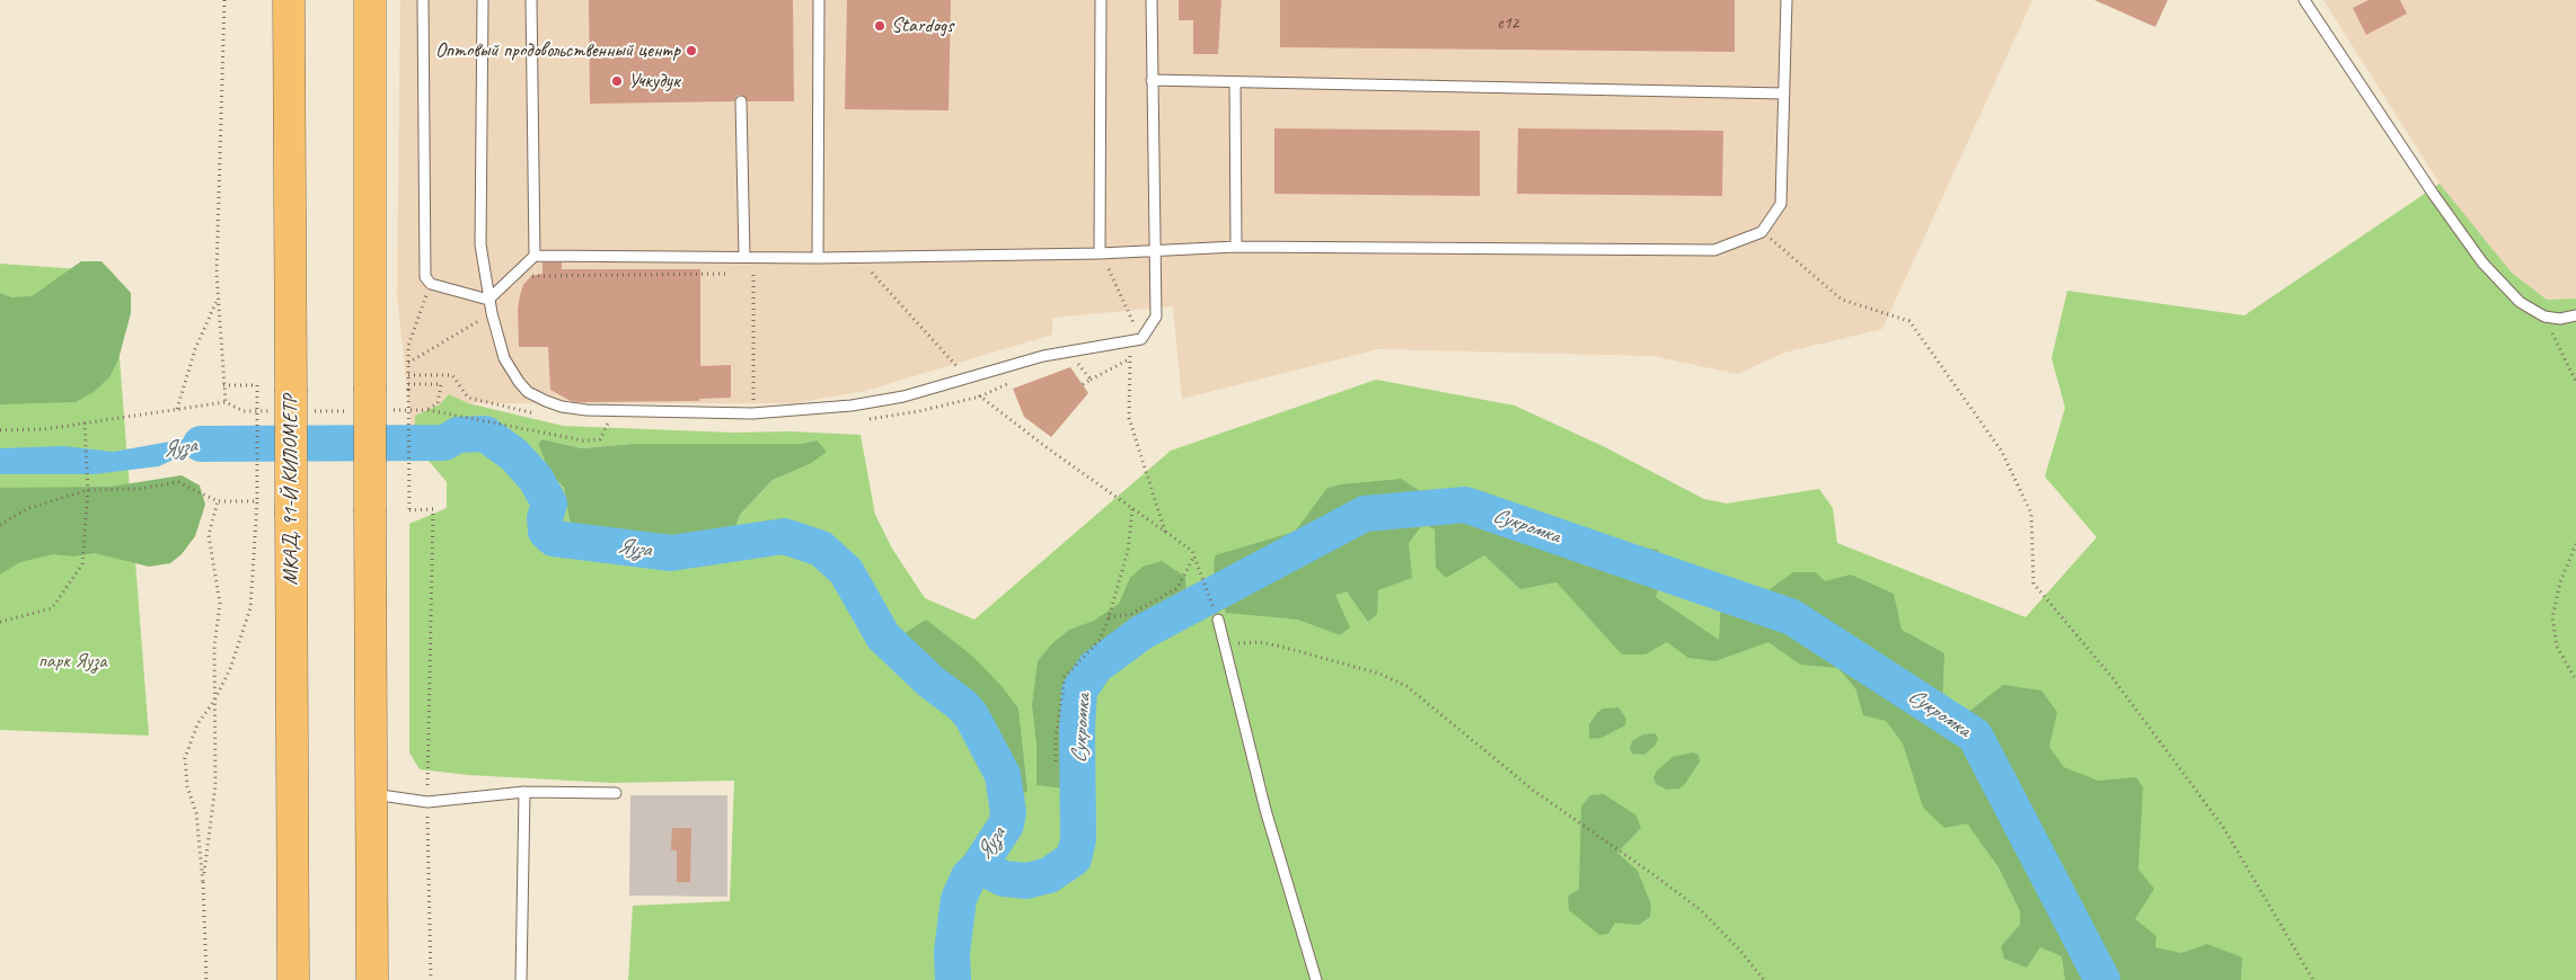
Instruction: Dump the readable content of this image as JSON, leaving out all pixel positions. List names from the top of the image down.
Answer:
{
  "streets": {
    "highway": ["МКАД, 91-Й КИЛОМЕТР"]
  },
  "water": ["Яуза", "Сукромка"],
  "parks": ["парк Яуза"],
  "places": ["Stardogs", "Оптовый продовольственный центр", "Учкудук"],
  "house_numbers": ["с12"]
}
